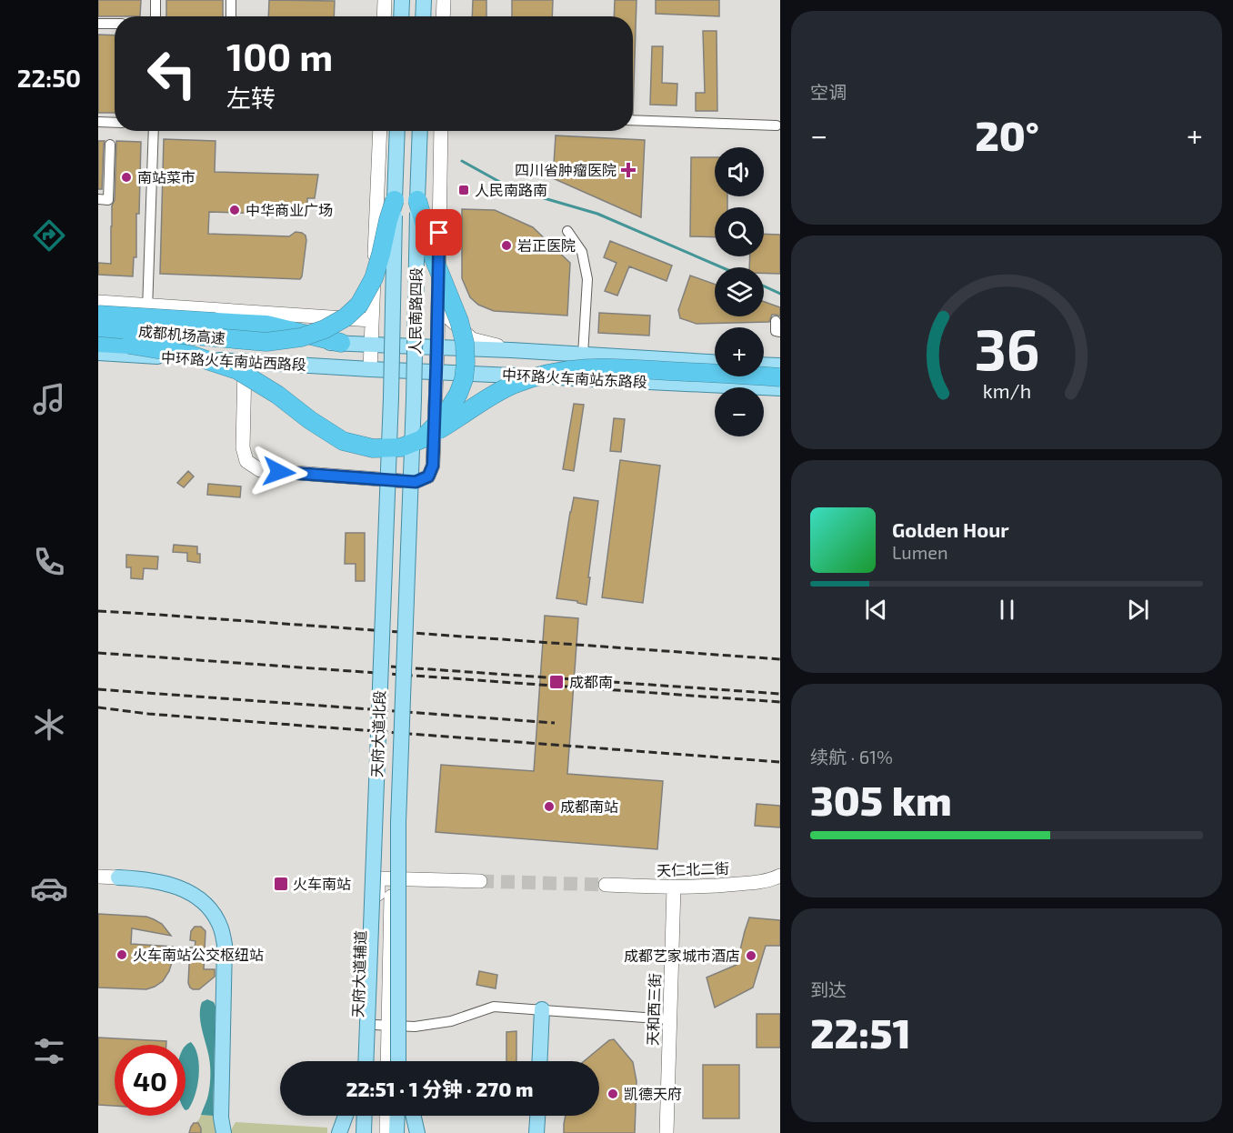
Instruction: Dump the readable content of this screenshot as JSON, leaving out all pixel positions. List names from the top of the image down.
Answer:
{
  "streets": {
    "highway": ["成都机场高速"],
    "main road": [
      "人民南路四段",
      "中环路火车南站西路段",
      "中环路火车南站东路段",
      "天府大道北段"
    ],
    "street": ["天仁北二街", "天府大道辅道", "天和西三街"]
  },
  "crossings": [
    ["人民南路四段", "成都机场高速"],
    ["人民南路四段", "中环路火车南站西路段"],
    ["人民南路四段", "中环路火车南站东路段"],
    ["人民南路四段", "天府大道北段"],
    ["成都机场高速", "中环路火车南站西路段"],
    ["中环路火车南站西路段", "中环路火车南站东路段"],
    ["天仁北二街", "天和西三街"]
  ],
  "places": {
    "health": ["四川省肿瘤医院"],
    "other": [
      "南站菜市",
      "中华商业广场",
      "岩正医院",
      "成都南站",
      "火车南站公交枢纽站",
      "成都艺家城市酒店",
      "凯德天府"
    ],
    "transit": ["人民南路南", "成都南", "火车南站"]
  },
  "page": {
    "tabs": "22:50",
    "tile": [
      "空调",
      ["续航 · 61%", "305 km"],
      ["到达", "22:51"]
    ],
    "turn": ["100 m", "左转"],
    "heat": ["−", "20°", "+"],
    "map_buttons": ["+", "−"],
    "song": ["Golden Hour", "Lumen"],
    "limit": "40",
    "trip": "22:51 · 1 分钟 · 270 m",
    "gauge": ["36", "km/h"]
  }
}
